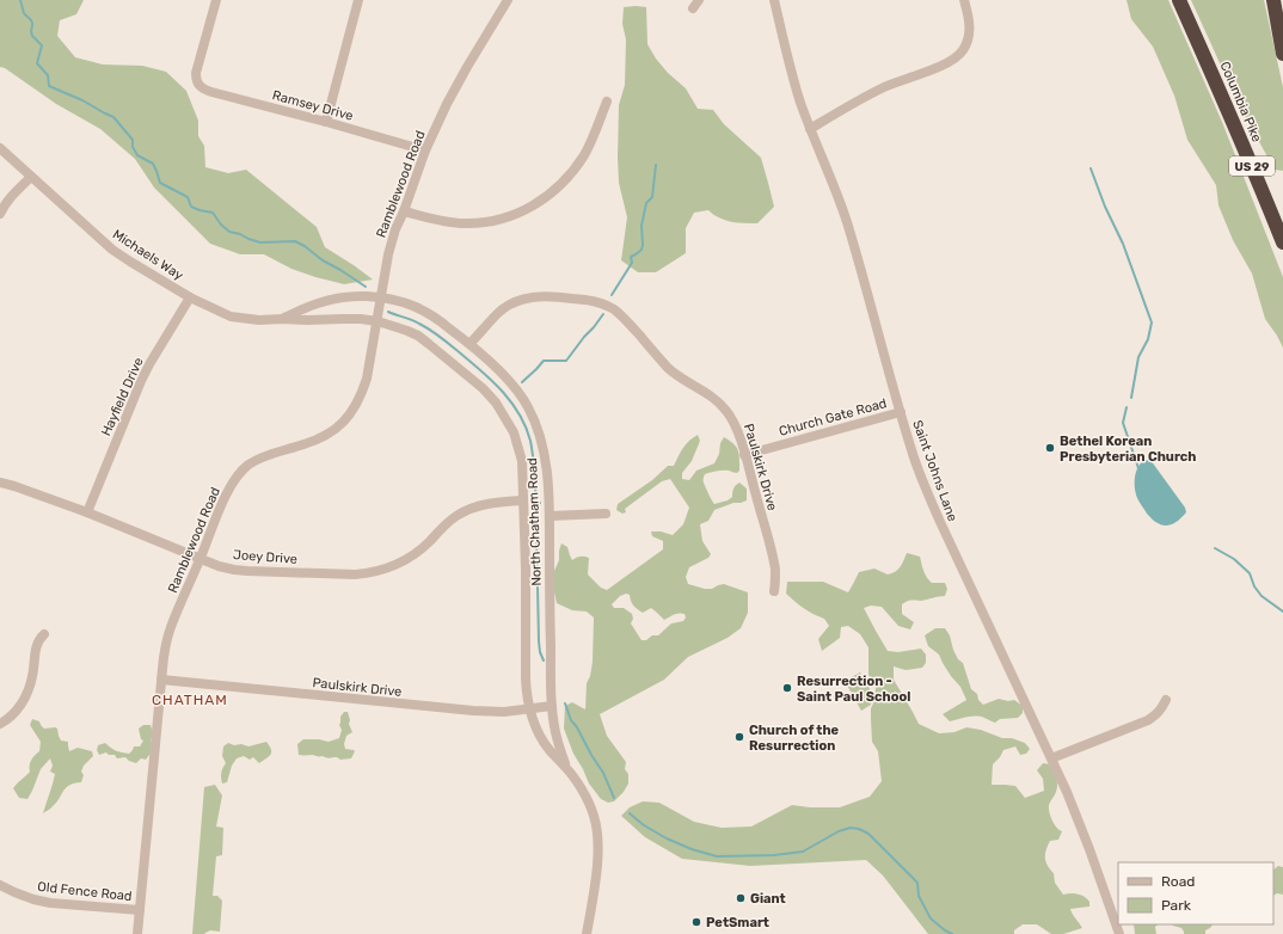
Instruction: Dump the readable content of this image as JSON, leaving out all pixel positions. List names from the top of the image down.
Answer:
{
  "streets": {
    "highway": ["Columbia Pike", "US 29"],
    "street": [
      "Ramsey Drive",
      "Ramblewood Road",
      "Michaels Way",
      "Hayfield Drive",
      "Church Gate Road",
      "Paulskirk Drive",
      "Saint Johns Lane",
      "North Chatham Road",
      "Joey Drive",
      "Old Fence Road"
    ]
  },
  "crossings": [
    ["Ramsey Drive", "Ramblewood Road"],
    ["Ramblewood Road", "Michaels Way"],
    ["Ramblewood Road", "Paulskirk Drive"],
    ["Ramblewood Road", "North Chatham Road"],
    ["Ramblewood Road", "Joey Drive"],
    ["Ramblewood Road", "Old Fence Road"],
    ["Michaels Way", "Hayfield Drive"],
    ["Michaels Way", "North Chatham Road"],
    ["Hayfield Drive", "Joey Drive"],
    ["Church Gate Road", "Paulskirk Drive"],
    ["Church Gate Road", "Saint Johns Lane"],
    ["Paulskirk Drive", "North Chatham Road"],
    ["North Chatham Road", "Joey Drive"]
  ],
  "districts": ["CHATHAM"],
  "places": [
    "Bethel Korean Presbyterian Church",
    "Resurrection - Saint Paul School",
    "Church of the Resurrection",
    "Giant",
    "PetSmart"
  ],
  "legend": ["Road", "Park"]
}
